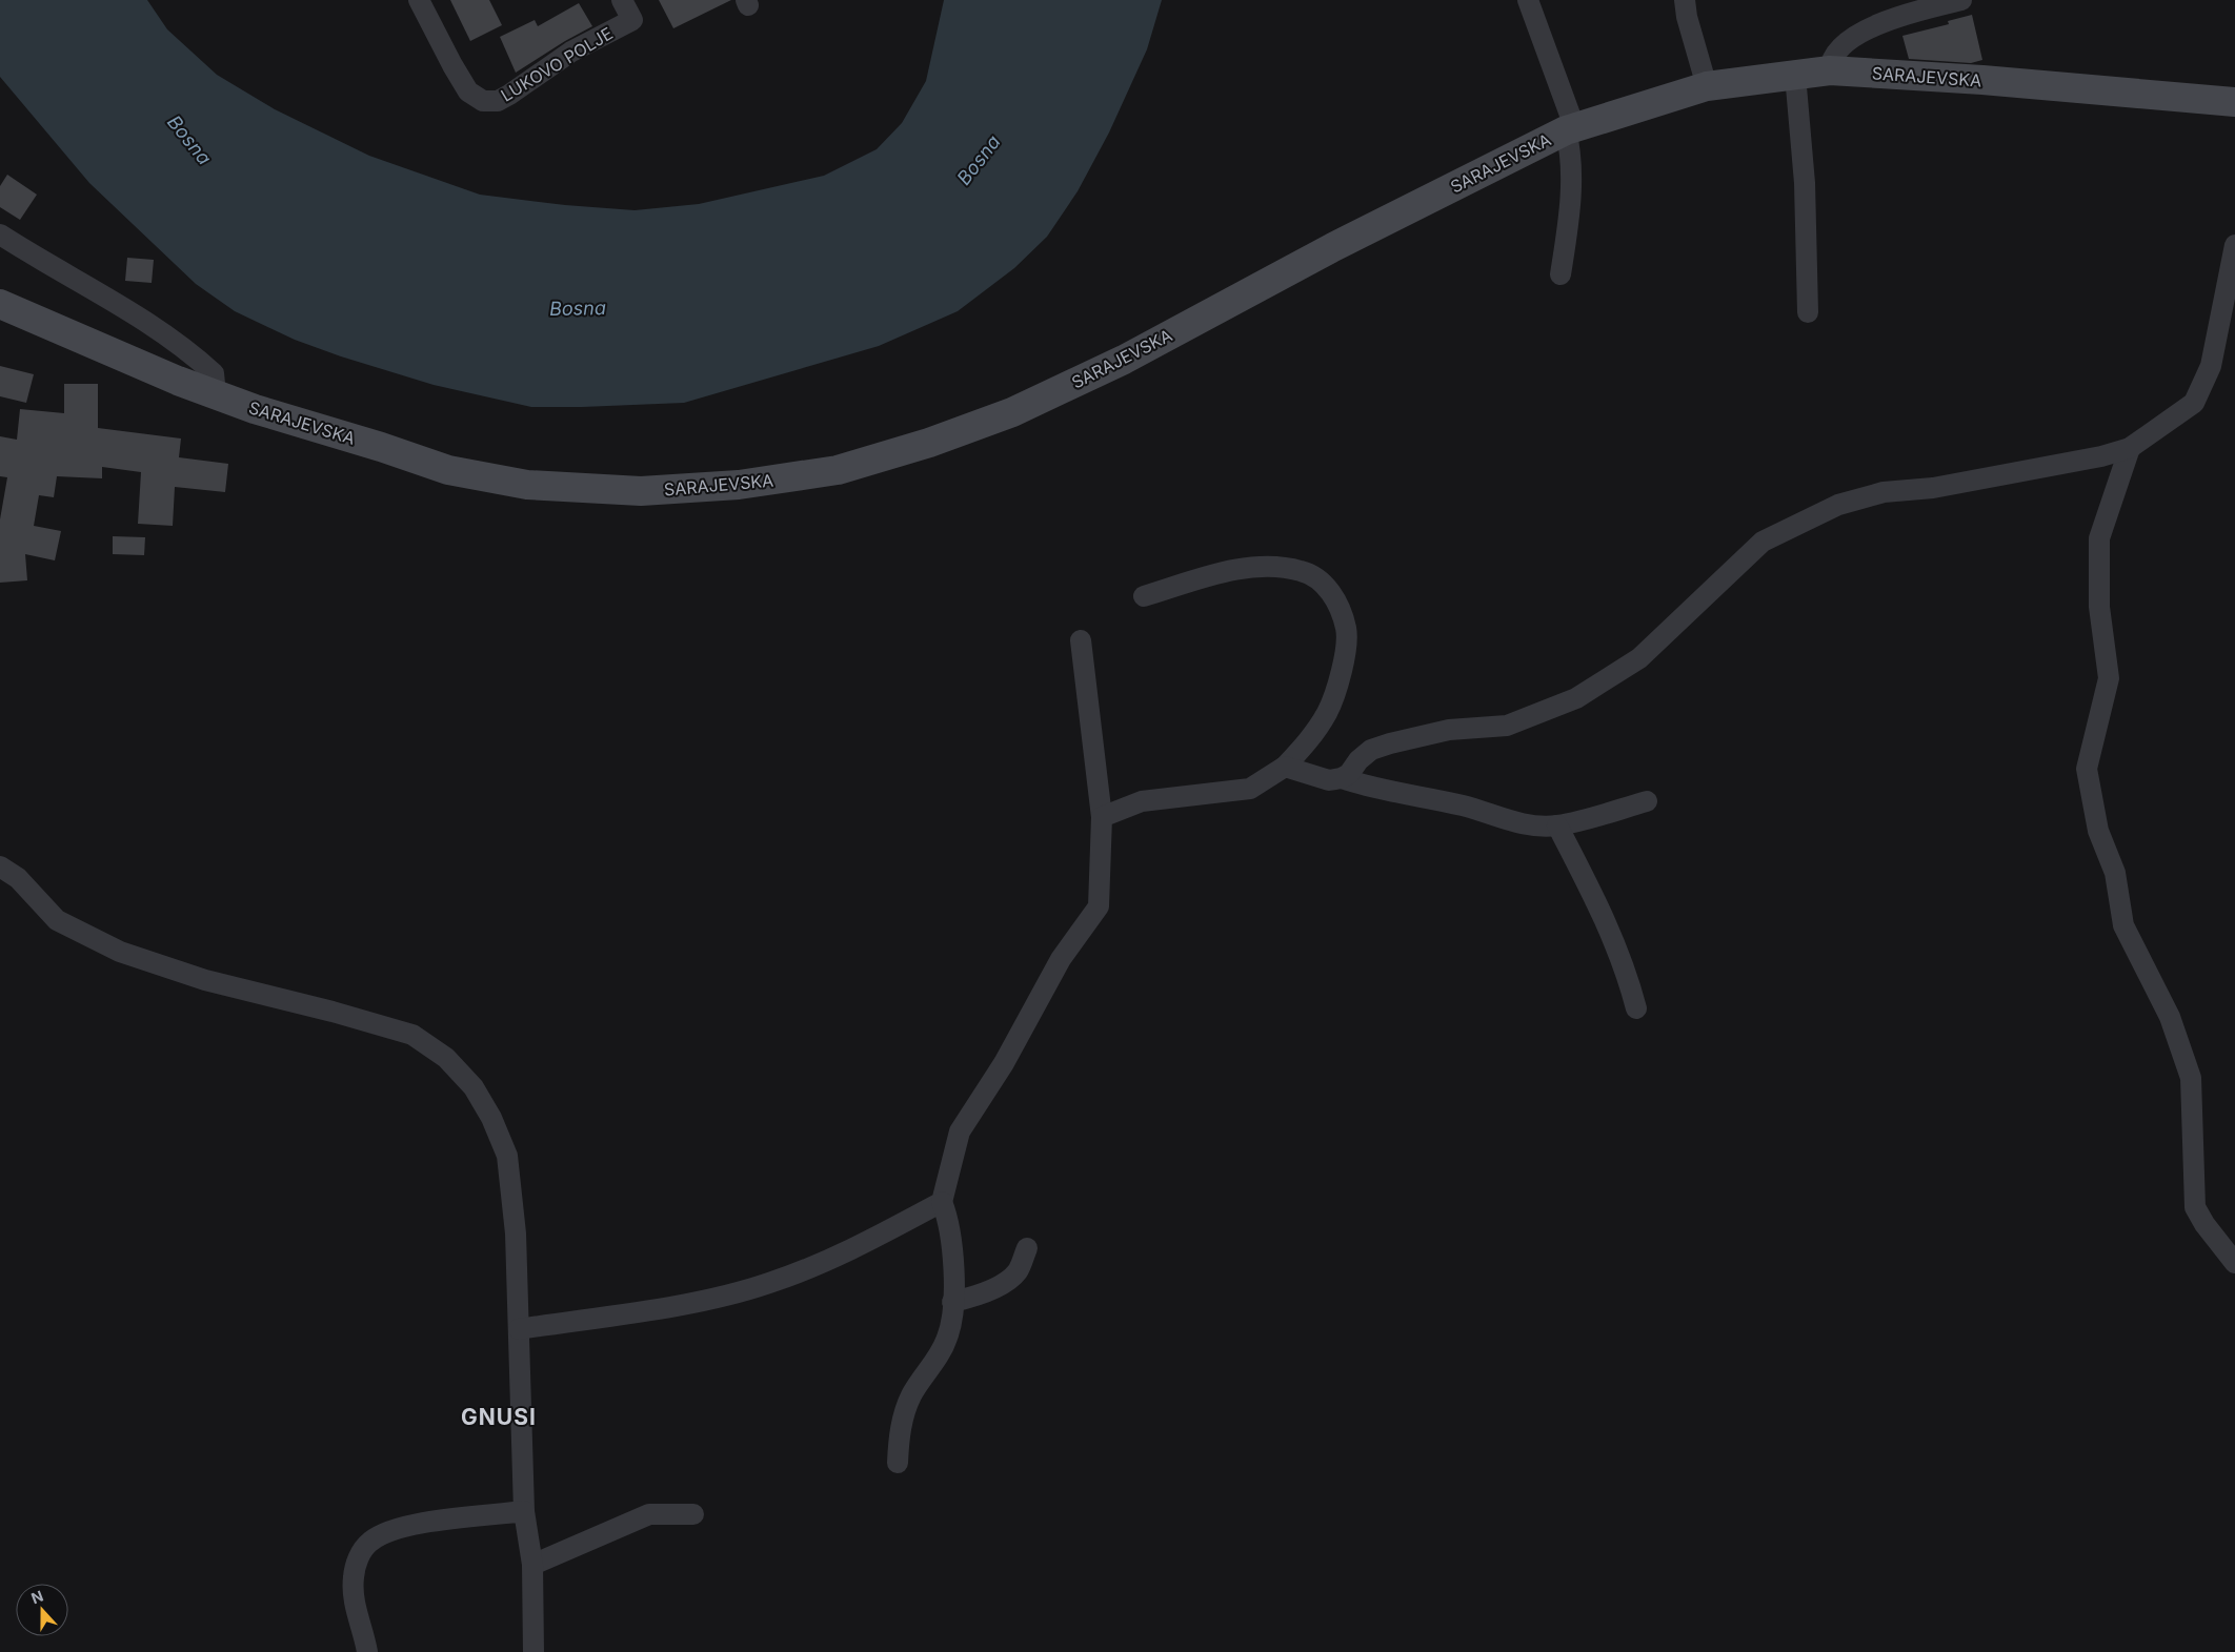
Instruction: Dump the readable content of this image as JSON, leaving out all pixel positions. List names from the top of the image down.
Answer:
{
  "streets": {
    "main road": ["SARAJEVSKA"],
    "street": ["LUKOVO POLJE"]
  },
  "districts": ["GNUSI"],
  "water": ["Bosna"],
  "north": "top"
}
